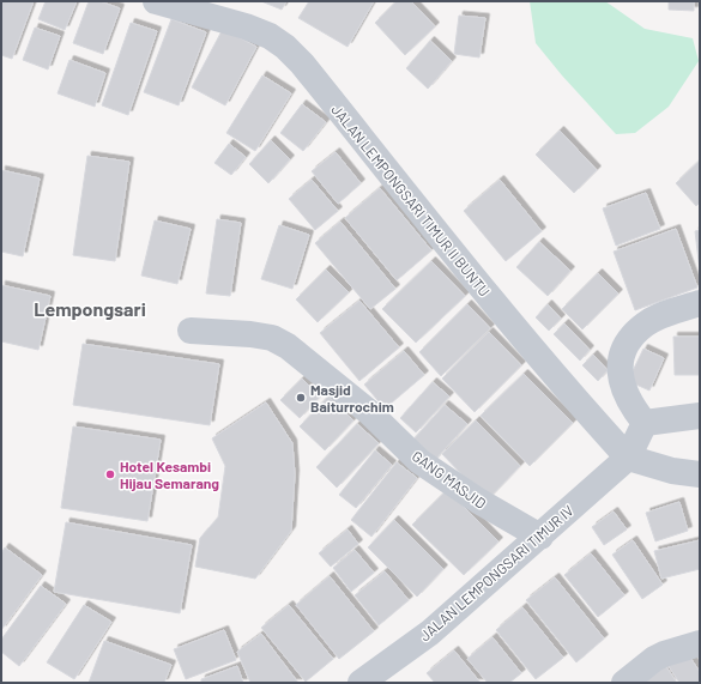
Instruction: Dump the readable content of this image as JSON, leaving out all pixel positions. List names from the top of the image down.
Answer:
{
  "streets": {
    "street": ["JALAN LEMPONGSARI TIMUR II BUNTU", "GANG MASJID", "JALAN LEMPONGSARI TIMUR IV"]
  },
  "crossings": [
    ["JALAN LEMPONGSARI TIMUR II BUNTU", "JALAN LEMPONGSARI TIMUR IV"],
    ["GANG MASJID", "JALAN LEMPONGSARI TIMUR IV"]
  ],
  "districts": ["Lempongsari"],
  "places": ["Masjid Baiturrochim", "Hotel Kesambi Hijau Semarang"]
}
